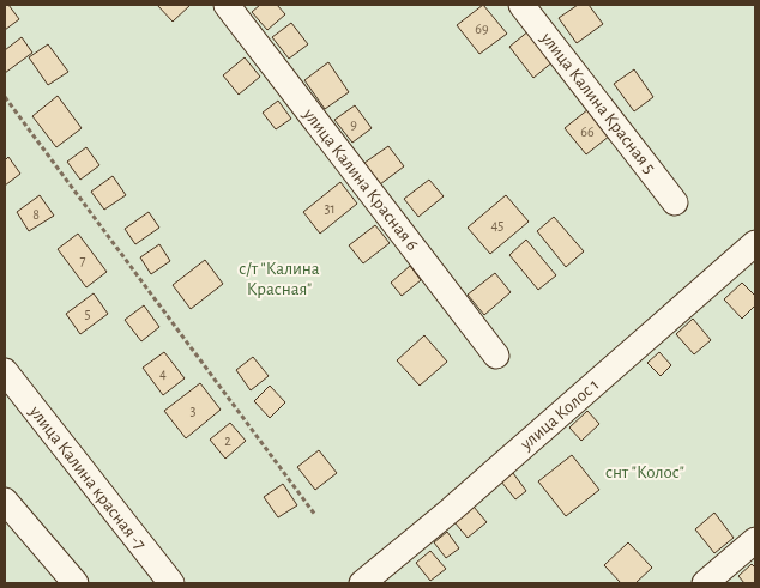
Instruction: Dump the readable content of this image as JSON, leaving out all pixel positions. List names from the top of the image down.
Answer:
{
  "streets": {
    "street": [
      "улица Калина Красная 5",
      "улица Калина Красная 6",
      "улица Колос 1",
      "улица Калина красная -7"
    ]
  },
  "parks": ["с/т \"Калина Красная\"", "снт \"Колос\""],
  "house_numbers": [
    "69",
    "9",
    "66",
    "31",
    "8",
    "45",
    "7",
    "5",
    "4",
    "3",
    "2"
  ]
}
